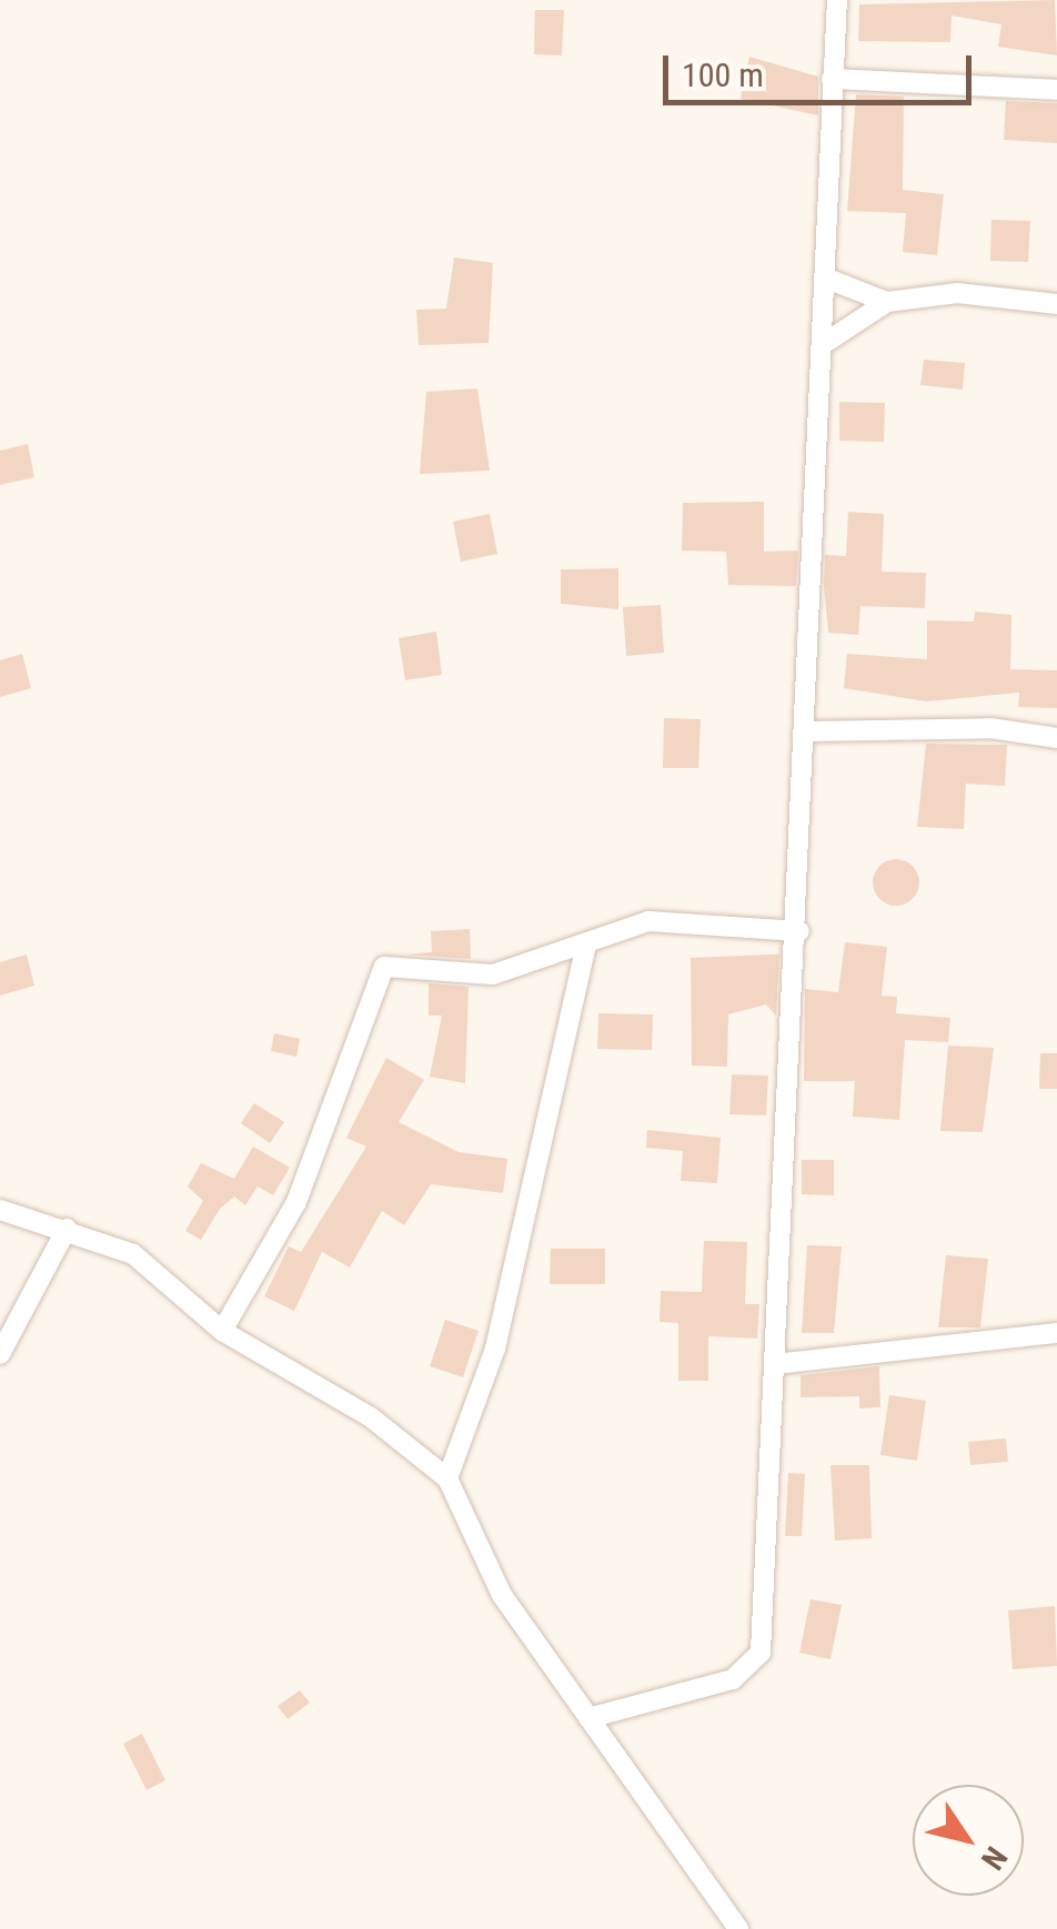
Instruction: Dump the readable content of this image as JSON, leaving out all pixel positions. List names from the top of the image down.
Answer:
{
  "scale_bar": "100 m",
  "north": "bottom right"
}
